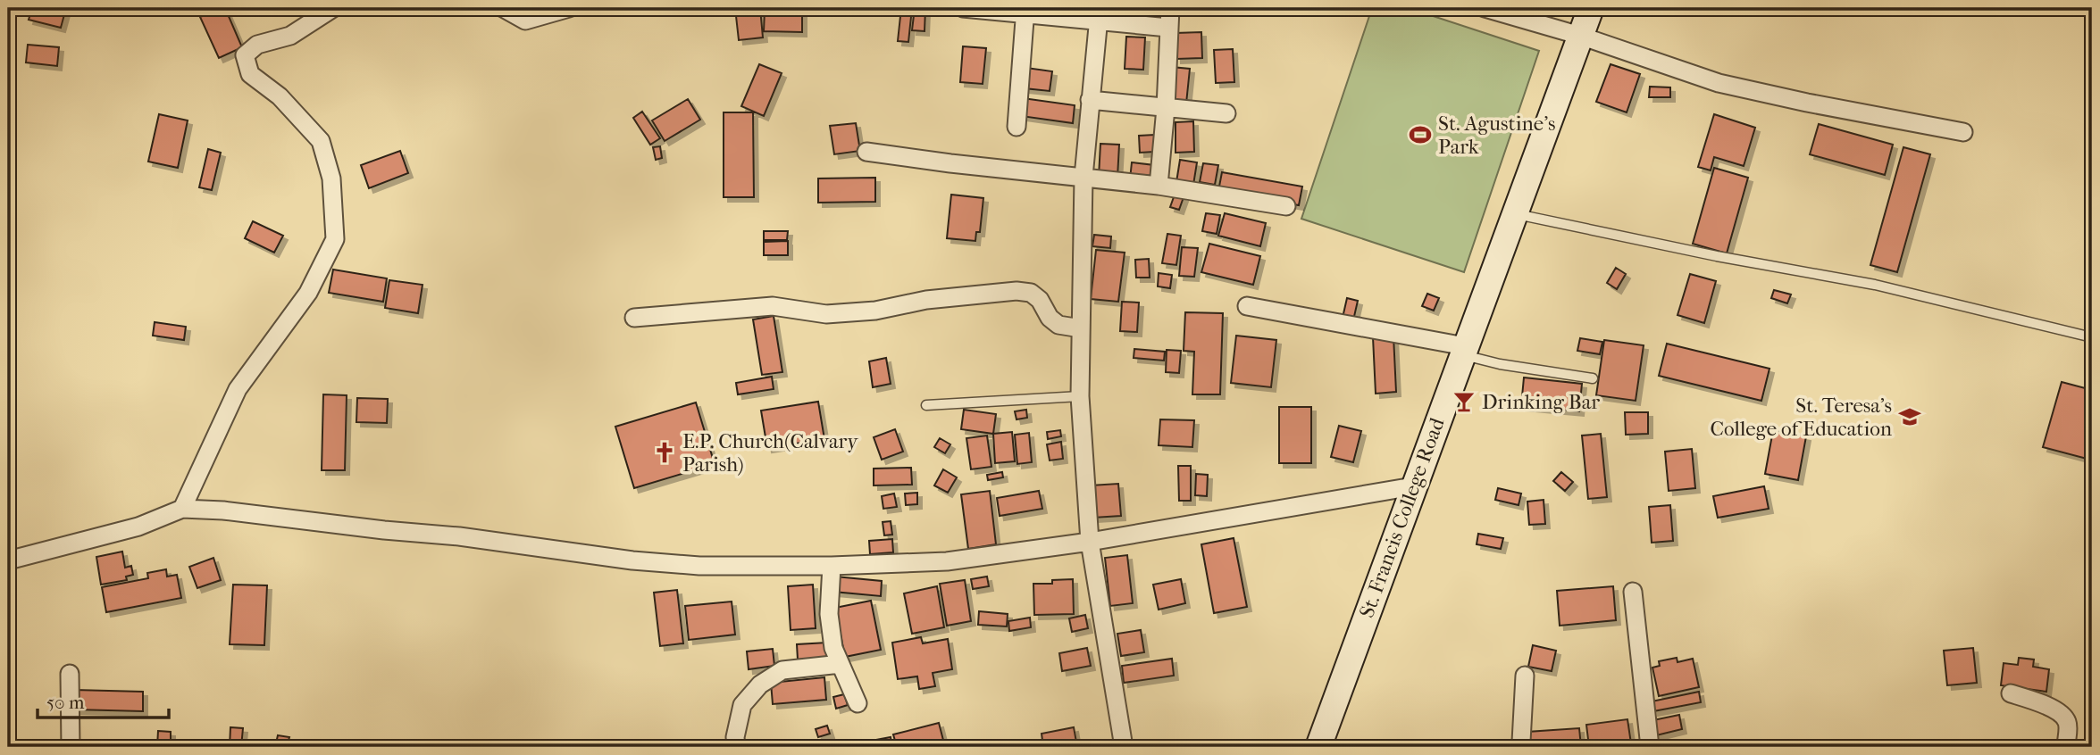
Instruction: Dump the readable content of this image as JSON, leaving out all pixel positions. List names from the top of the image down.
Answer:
{
  "streets": {
    "main road": ["St. Francis College Road"]
  },
  "places": {
    "sports": ["St. Agustine's Park"],
    "bar": ["Drinking Bar"],
    "school or university": ["St. Teresa's College of Education"],
    "church": ["E.P. Church(Calvary Parish)"]
  },
  "scale_bar": "50 m"
}
